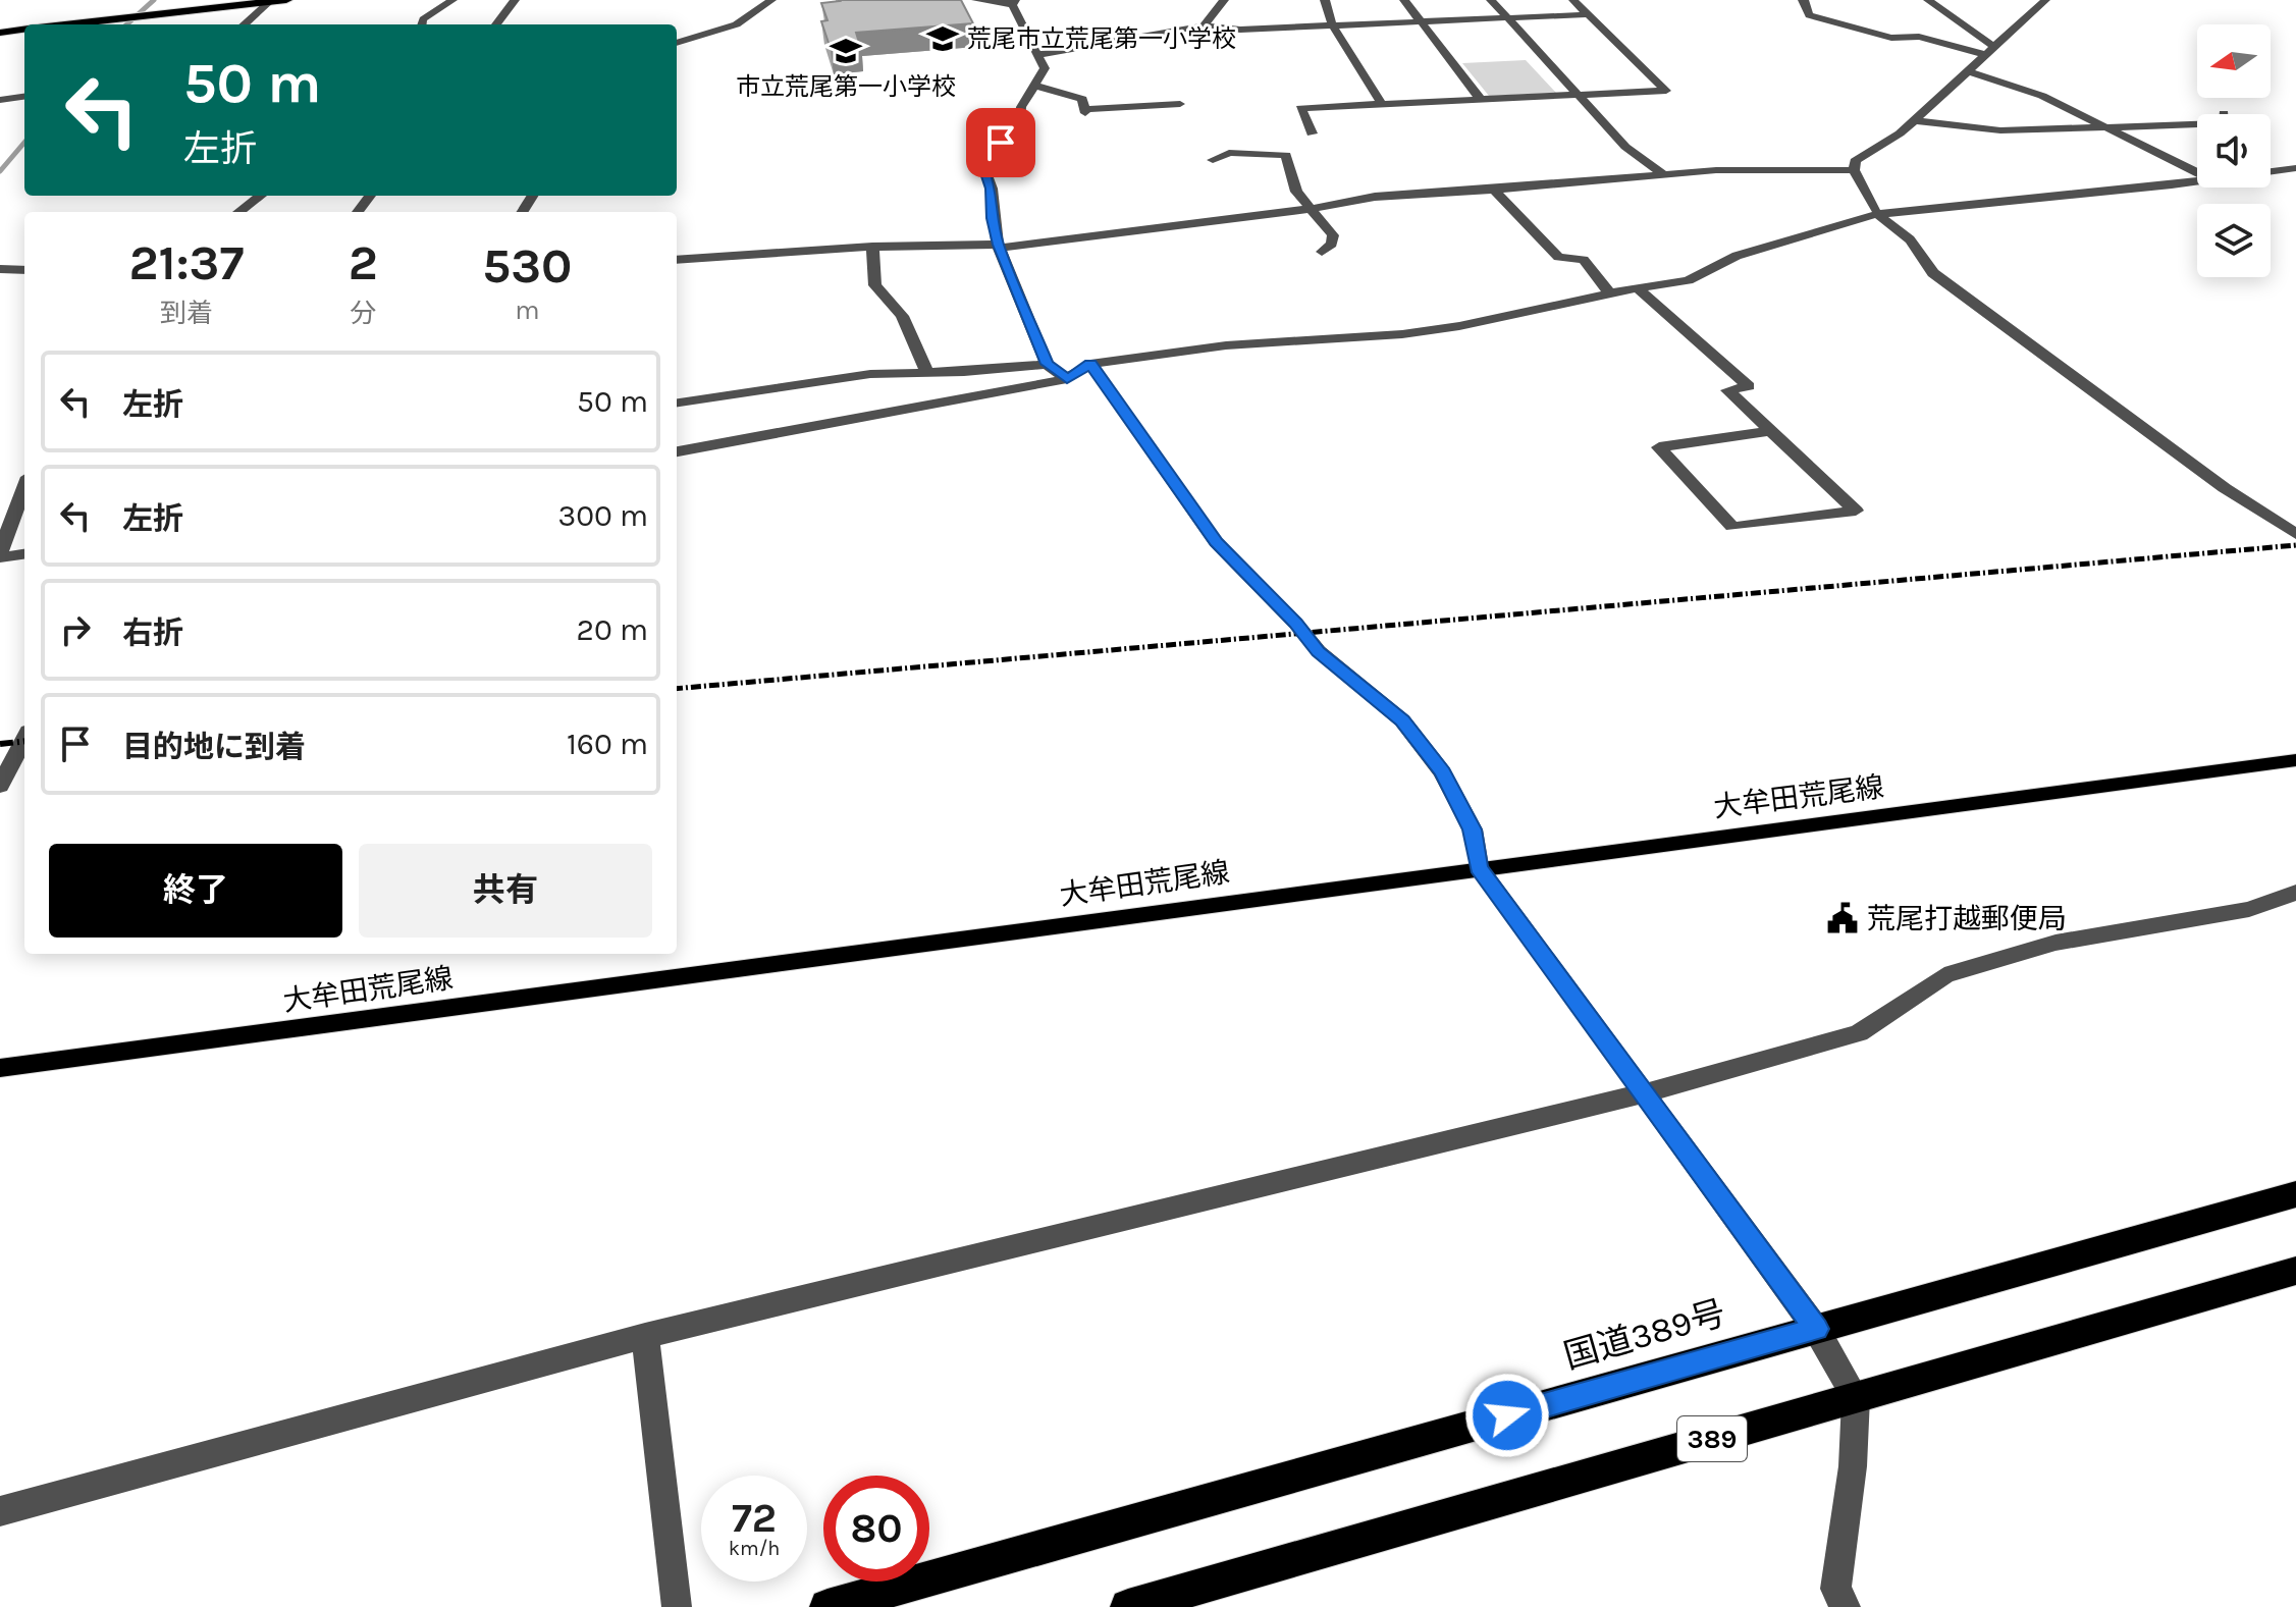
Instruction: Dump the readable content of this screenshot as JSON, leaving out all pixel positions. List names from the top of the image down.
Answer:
{
  "streets": {
    "highway": ["国道389号", "389"],
    "main road": ["大牟田荒尾線"]
  },
  "places": {
    "school or university": ["荒尾市立荒尾第一小学校", "市立荒尾第一小学校"],
    "public building": ["荒尾打越郵便局"]
  },
  "north": "left",
  "page": {
    "turn": ["50 m", "左折"],
    "eta": [
      "21:37",
      "到着",
      "2",
      "分",
      "530",
      "m"
    ],
    "list": [
      {
        "name": "左折",
        "value": "50 m"
      },
      {
        "name": "左折",
        "value": "300 m"
      },
      {
        "name": "右折",
        "value": "20 m"
      },
      {
        "name": "目的地に到着",
        "value": "160 m"
      }
    ],
    "buttons": ["終了", "共有"],
    "speed": "72 km/h",
    "limit": "80"
  }
}
